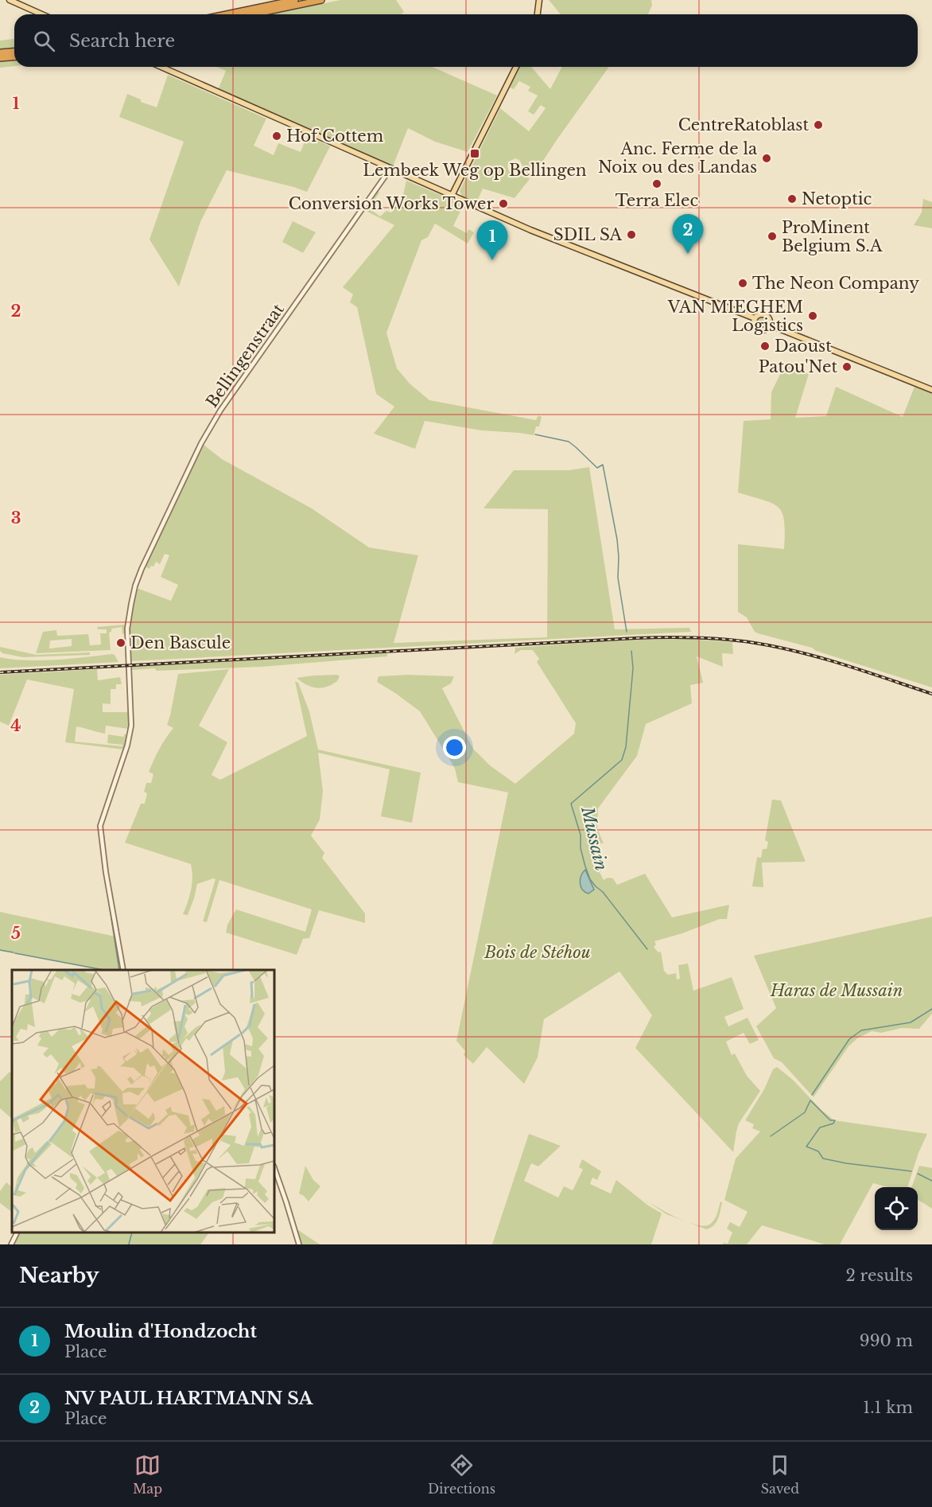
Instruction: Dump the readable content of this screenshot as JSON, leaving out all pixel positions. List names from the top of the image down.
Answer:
{
  "streets": {
    "street": ["Bellingenstraat"]
  },
  "water": ["Mussain"],
  "parks": ["Bois de Stéhou", "Haras de Mussain"],
  "places": {
    "other": [
      "CentreRatoblast",
      "Hof Cottem",
      "Anc. Ferme de la Noix ou des Landas",
      "Terra Elec",
      "Netoptic",
      "Conversion Works Tower",
      "SDIL SA",
      "ProMinent Belgium S.A",
      "The Neon Company",
      "VAN MIEGHEM Logistics",
      "Daoust",
      "Patou'Net",
      "Den Bascule"
    ],
    "transit": ["Lembeek Weg op Bellingen"]
  },
  "page": {
    "search": "Search here",
    "pins": ["2", "1"],
    "heading": ["Nearby", "2 results"],
    "list": [
      {
        "mark": "1",
        "name": "Moulin d'Hondzocht",
        "note": "Place",
        "value": "990 m"
      },
      {
        "mark": "2",
        "name": "NV PAUL HARTMANN SA",
        "note": "Place",
        "value": "1.1 km"
      }
    ],
    "nav": ["Map", "Directions", "Saved"]
  },
  "grid": {
    "rows": [
      "1",
      "2",
      "3",
      "4",
      "5"
    ]
  }
}
